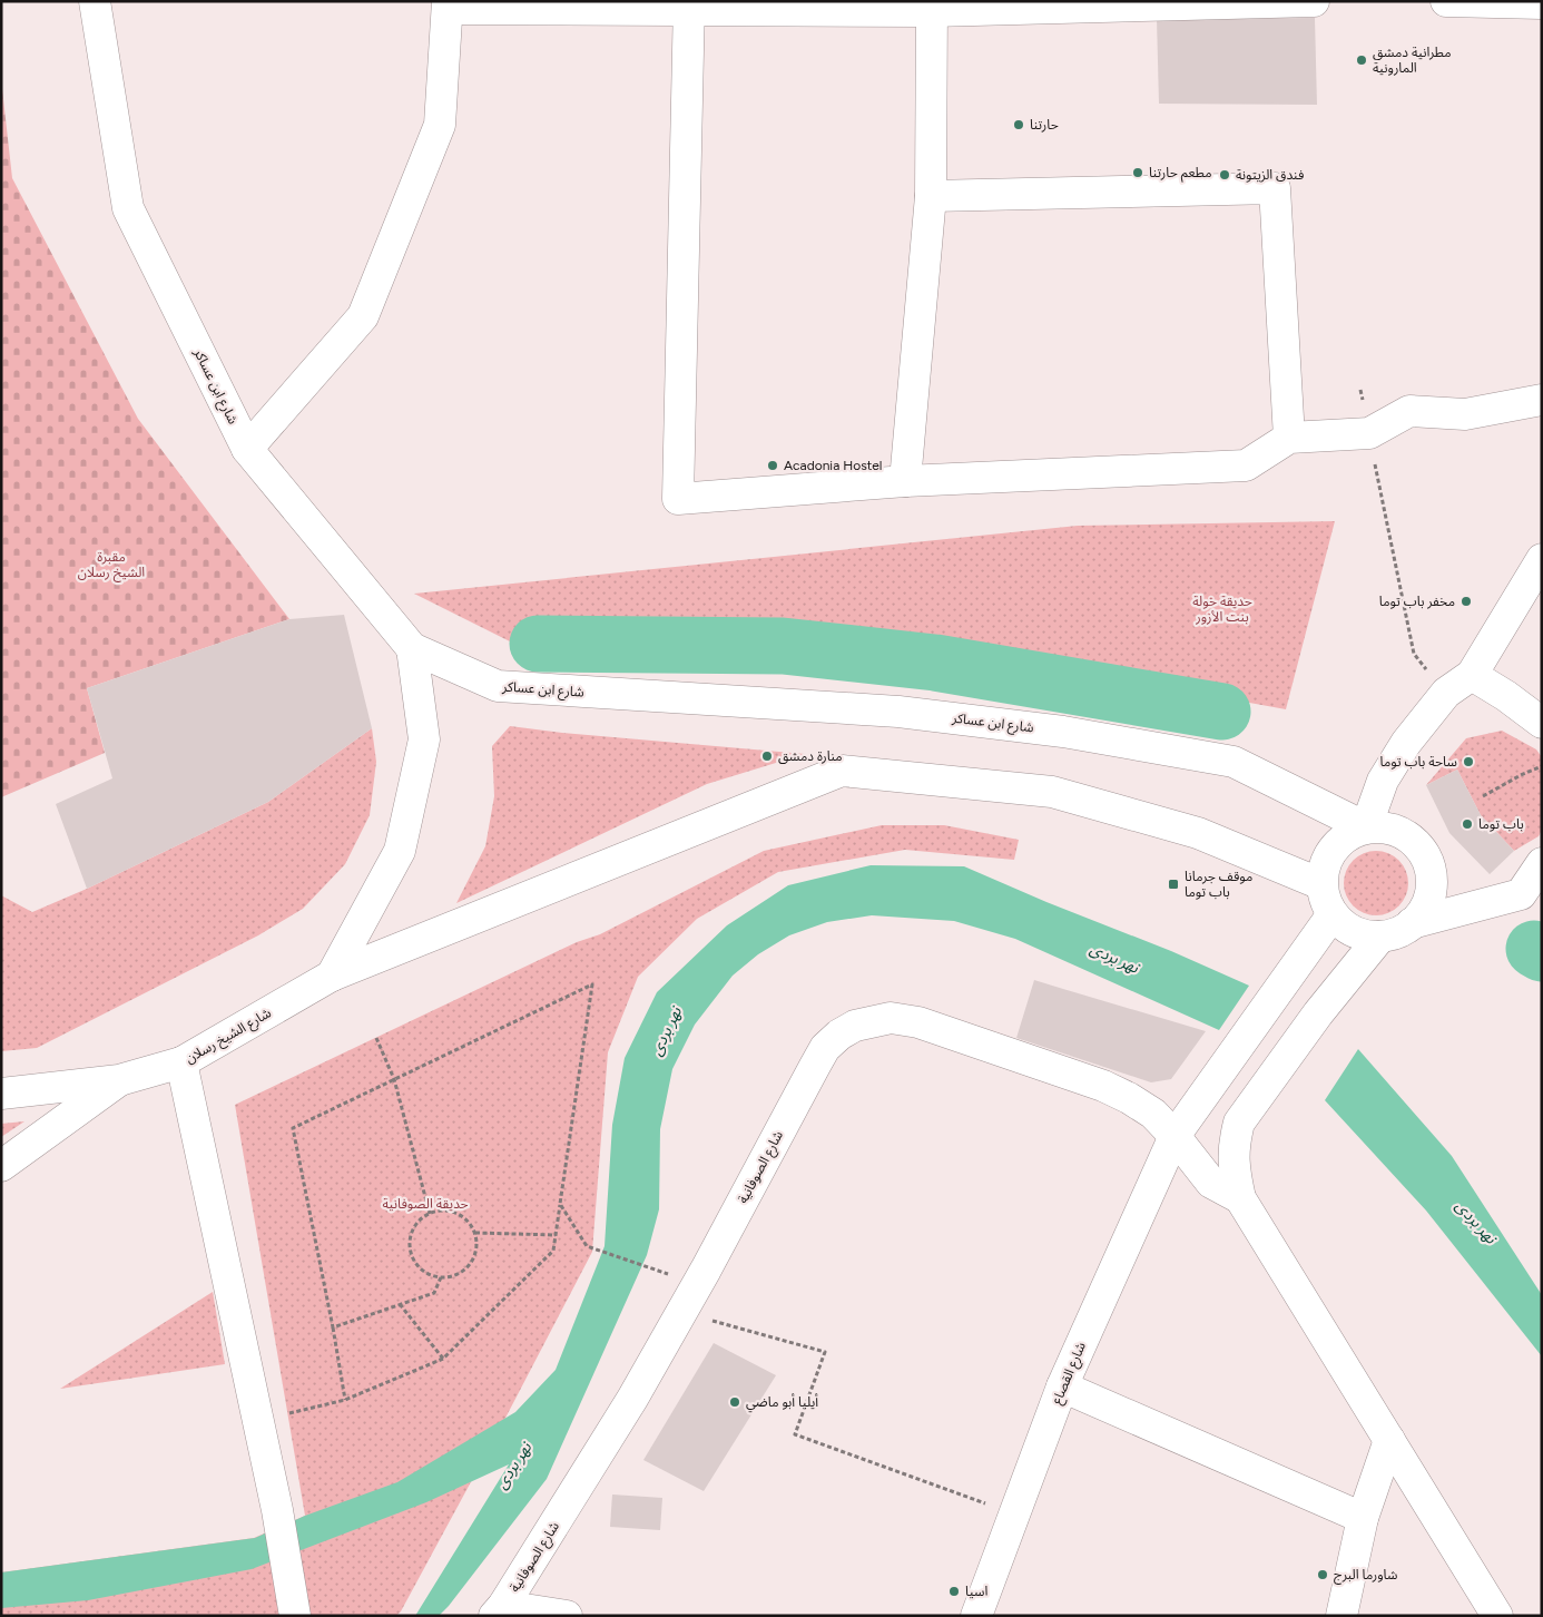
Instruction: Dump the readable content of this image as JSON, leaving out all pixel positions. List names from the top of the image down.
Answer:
{
  "streets": {
    "street": [
      "شارع ابن عساكر",
      "شارع الشيخ رسلان",
      "شارع الصوفانية",
      "شارع القصاع"
    ]
  },
  "crossings": [
    ["شارع ابن عساكر", "شارع الشيخ رسلان"],
    ["شارع ابن عساكر", "شارع القصاع"],
    ["شارع الشيخ رسلان", "شارع القصاع"],
    ["شارع الصوفانية", "شارع القصاع"]
  ],
  "water": ["نهر بردى"],
  "parks": ["مقبرة الشيخ رسلان", "حديقة خولة بنت الأزور", "حديقة الصوفانية"],
  "places": {
    "other": [
      "مطرانية دمشق المارونية",
      "حارتنا",
      "مطعم حارتنا",
      "فندق الزيتونة",
      "Acadonia Hostel",
      "مخفر باب توما",
      "منارة دمشق",
      "ساحة باب توما",
      "باب توما",
      "أيليا أبو ماضي",
      "شاورما البرج",
      "اسيا"
    ],
    "transit": ["موقف جرمانا باب توما"]
  }
}
